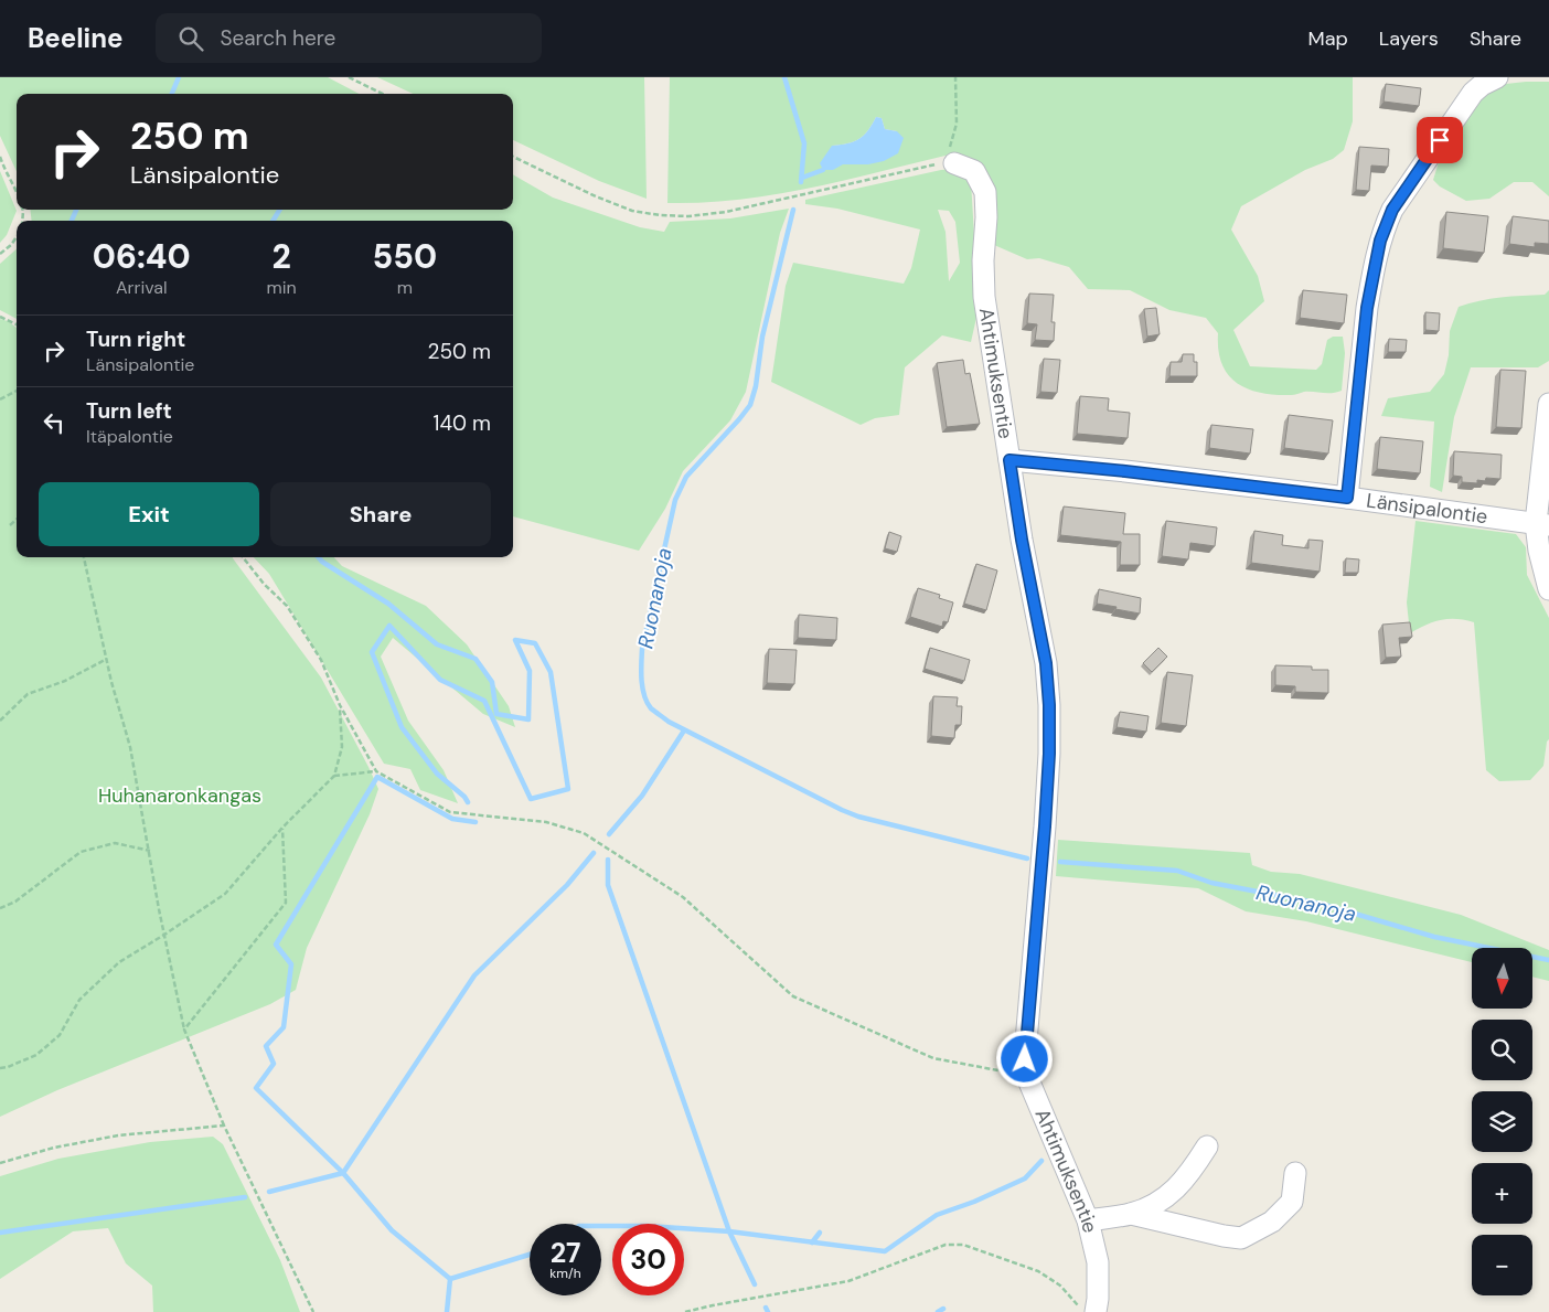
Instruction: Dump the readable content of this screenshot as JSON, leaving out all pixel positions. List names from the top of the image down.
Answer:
{
  "streets": {
    "street": ["Ahtimuksentie", "Länsipalontie"]
  },
  "crossings": [
    ["Ahtimuksentie", "Länsipalontie"]
  ],
  "water": ["Ruonanoja"],
  "parks": ["Huhanaronkangas"],
  "north": "bottom",
  "page": {
    "header": "Beeline",
    "search": "Search here",
    "nav": ["Map", "Layers", "Share"],
    "turn": ["250 m", "Länsipalontie"],
    "eta": [
      "06:40",
      "Arrival",
      "2",
      "min",
      "550",
      "m"
    ],
    "list": [
      {
        "name": "Turn right",
        "note": "Länsipalontie",
        "value": "250 m"
      },
      {
        "name": "Turn left",
        "note": "Itäpalontie",
        "value": "140 m"
      }
    ],
    "buttons": ["Exit", "Share"],
    "map_buttons": ["+", "−"],
    "speed": "27 km/h",
    "limit": "30"
  }
}
